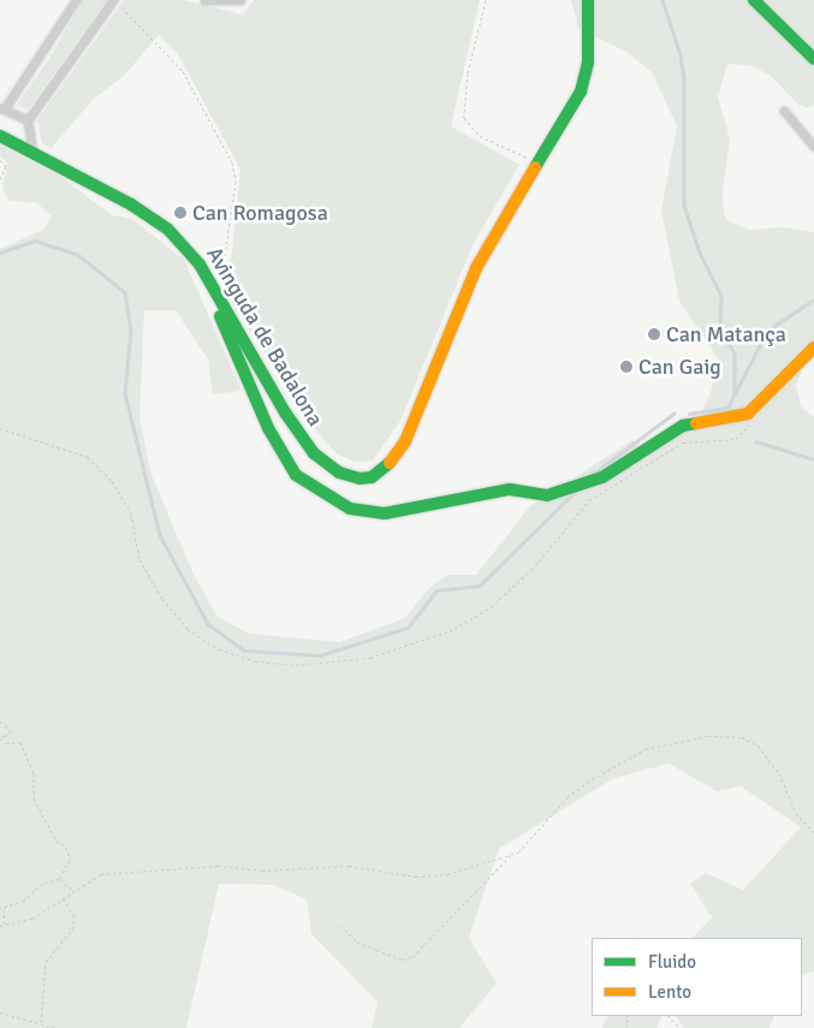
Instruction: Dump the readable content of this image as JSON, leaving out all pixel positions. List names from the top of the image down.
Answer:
{
  "streets": {
    "street": ["Avinguda de Badalona"]
  },
  "places": ["Can Romagosa", "Can Matança", "Can Gaig"],
  "legend": ["Fluido", "Lento"]
}
